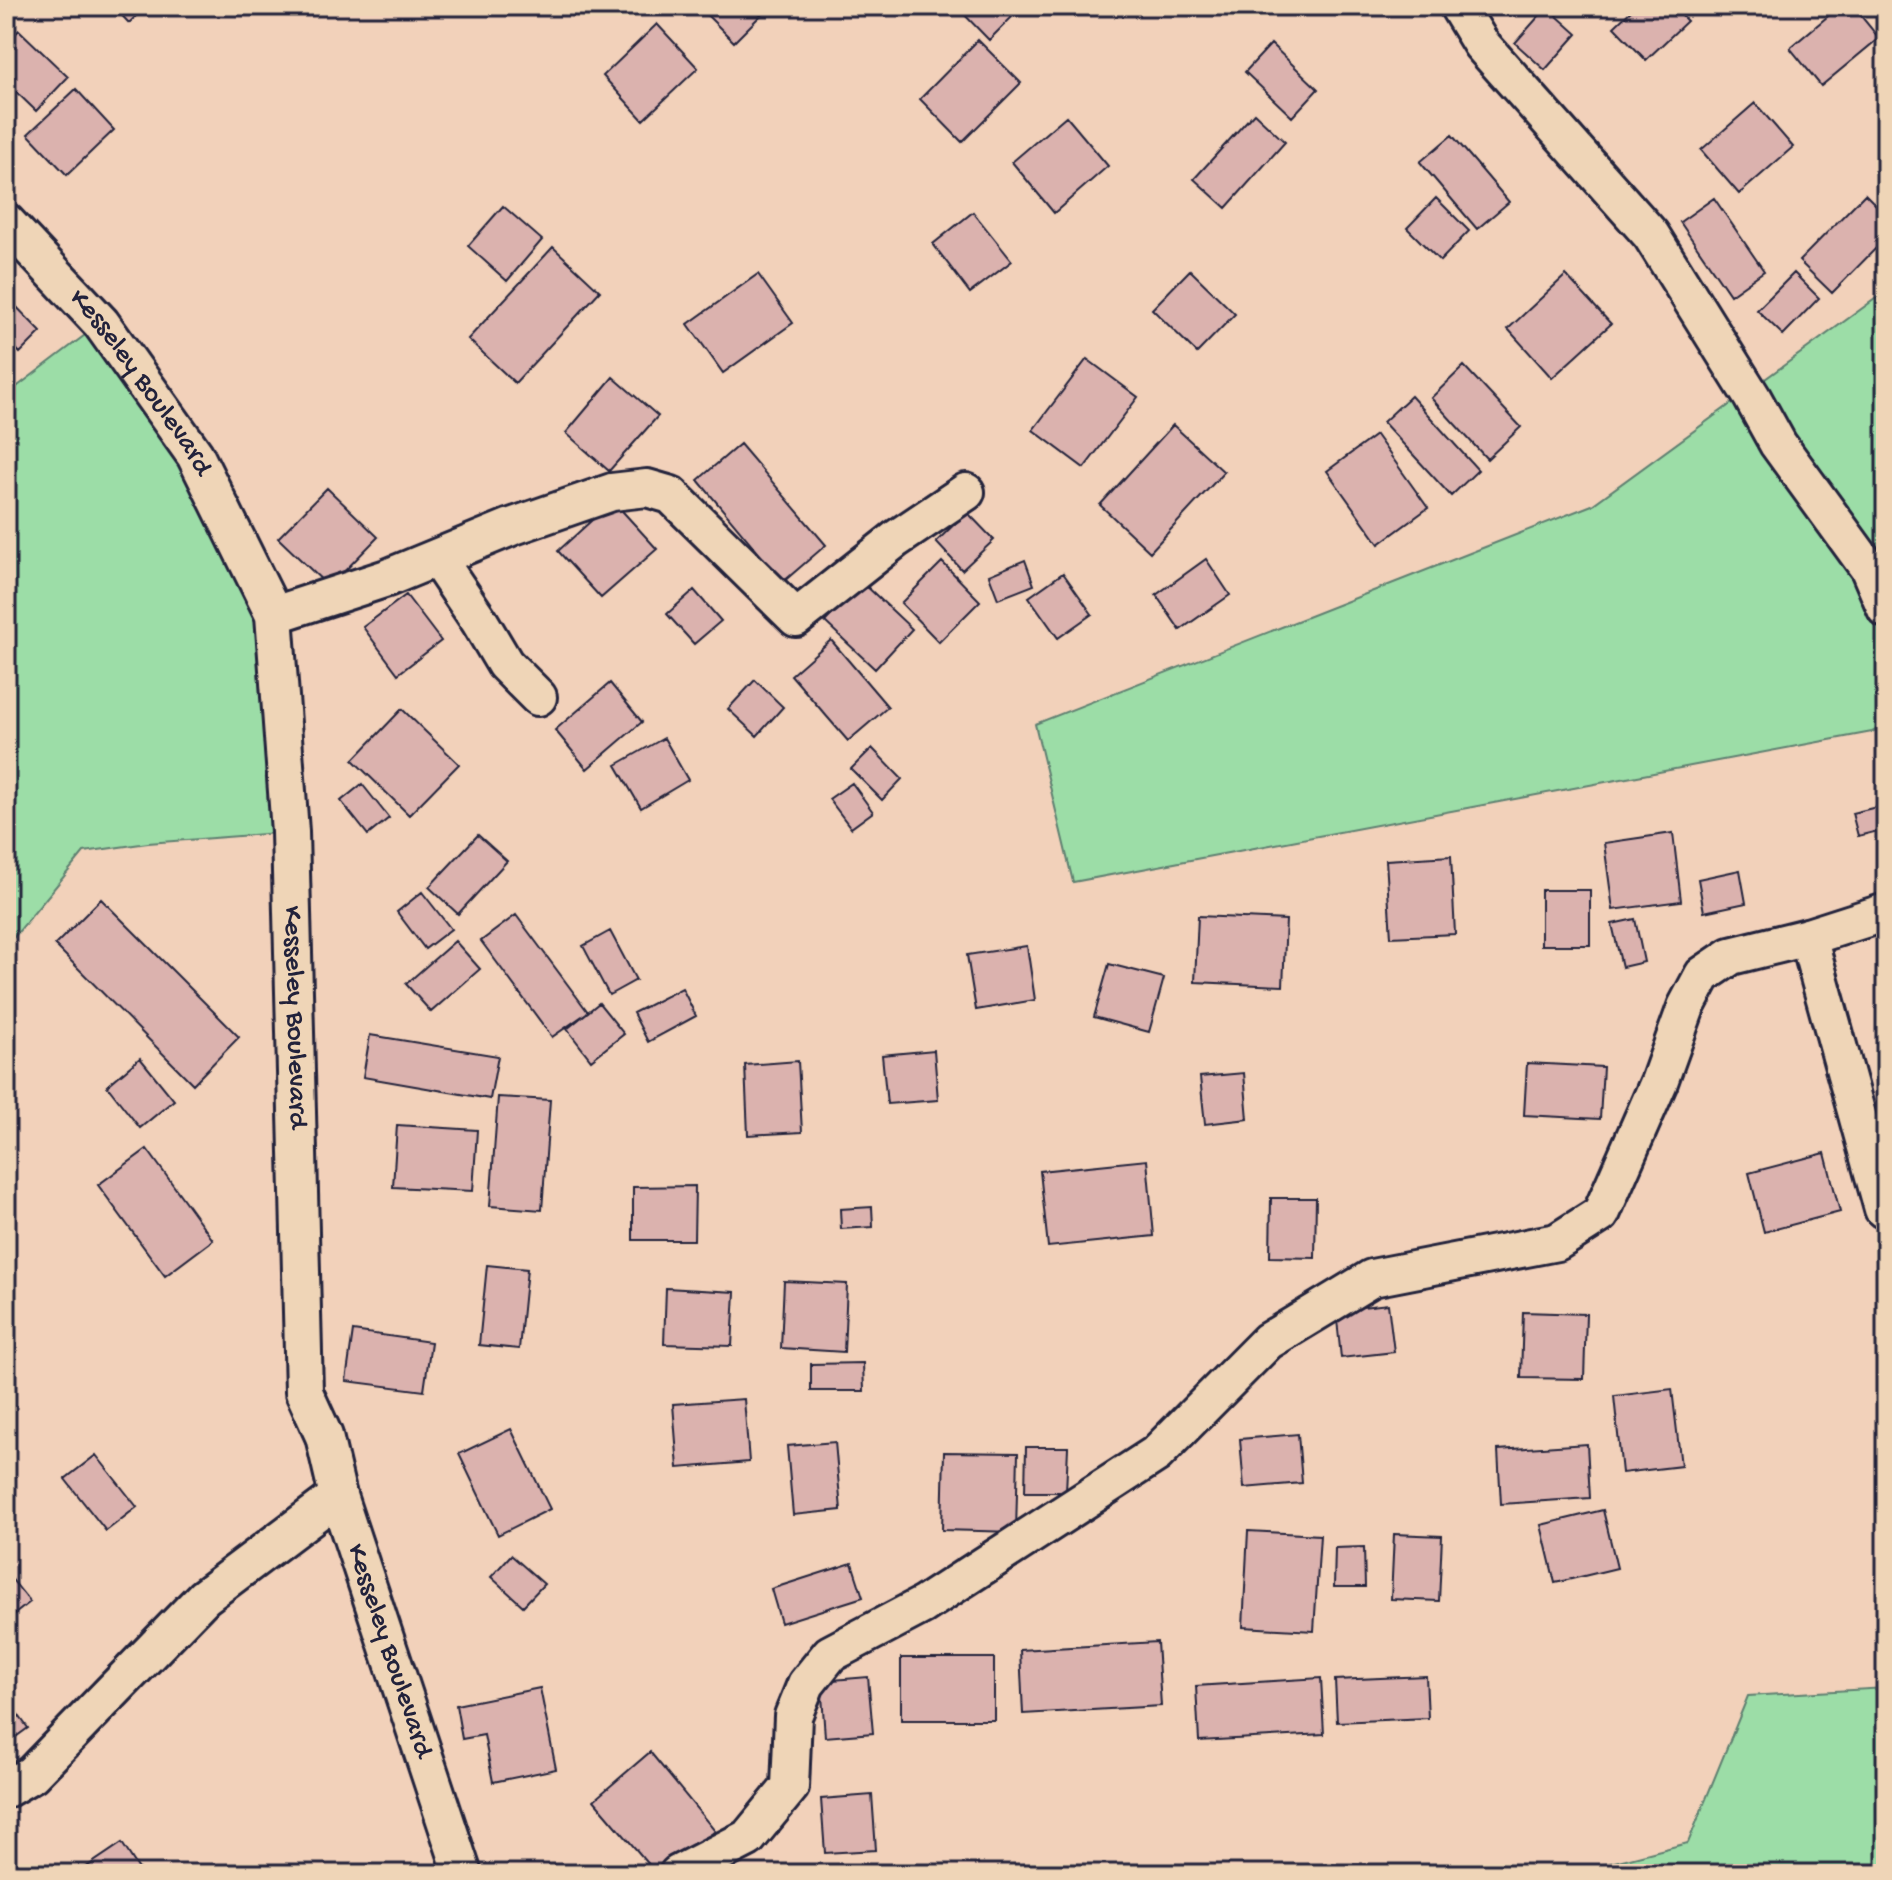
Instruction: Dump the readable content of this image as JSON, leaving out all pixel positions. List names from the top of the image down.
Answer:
{
  "streets": {
    "street": ["Kesseley Boulevard"]
  }
}
